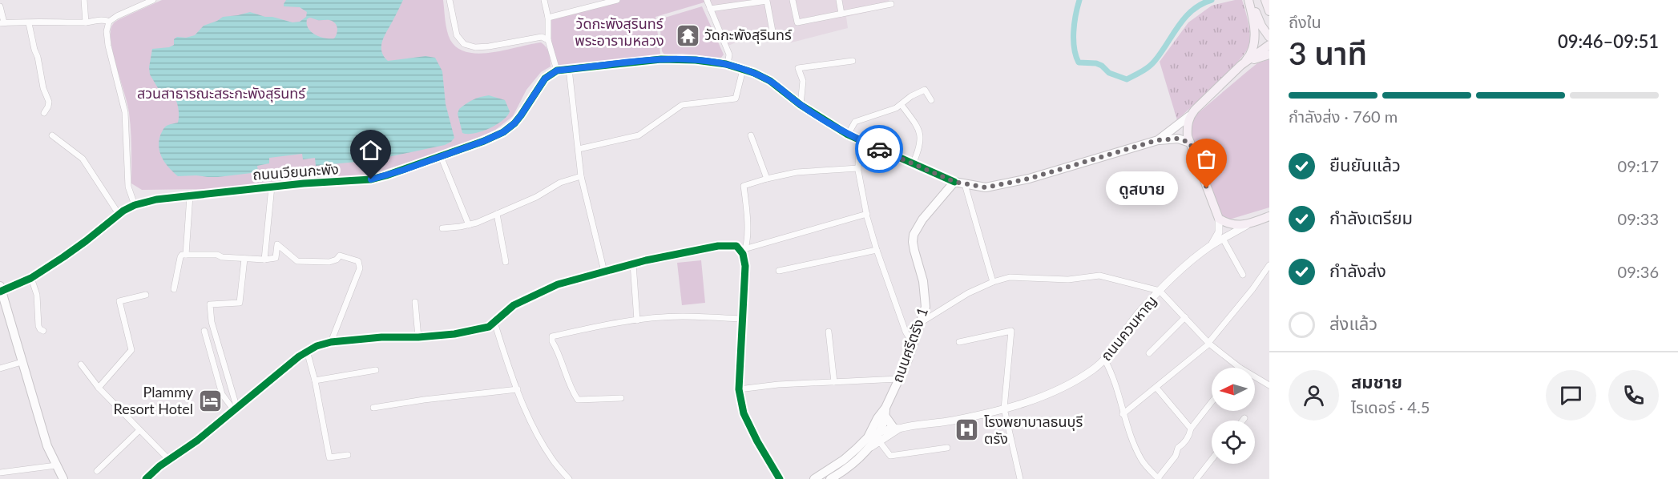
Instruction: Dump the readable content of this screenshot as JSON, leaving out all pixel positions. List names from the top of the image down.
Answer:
{
  "streets": {
    "main road": ["ถนนควนหาญ", "ถนนศรีตรัง 1"],
    "street": ["ถนนเวียนกะพัง"]
  },
  "crossings": [
    ["ถนนควนหาญ", "ถนนศรีตรัง 1"]
  ],
  "parks": ["วัดกะพังสุรินทร์ พระอารามหลวง", "สวนสาธารณะสระกะพังสุรินทร์"],
  "places": {
    "temple": ["วัดกะพังสุรินทร์"],
    "other": ["ดูสบาย"],
    "hotel": ["Plammy Resort Hotel"],
    "hospital": ["โรงพยาบาลธนบุรี ตรัง"]
  },
  "north": "left",
  "page": {
    "heading": ["3 นาที", "ถึงใน", "09:46–09:51"],
    "panel": ["สมชาย", "ไรเดอร์ · 4.5"],
    "bar": "กำลังส่ง · 760 m",
    "list": [
      ["ยืนยันแล้ว", "09:17"],
      ["กำลังเตรียม", "09:33"],
      ["กำลังส่ง", "09:36"],
      "ส่งแล้ว"
    ],
    "bubble": "ดูสบาย"
  }
}
